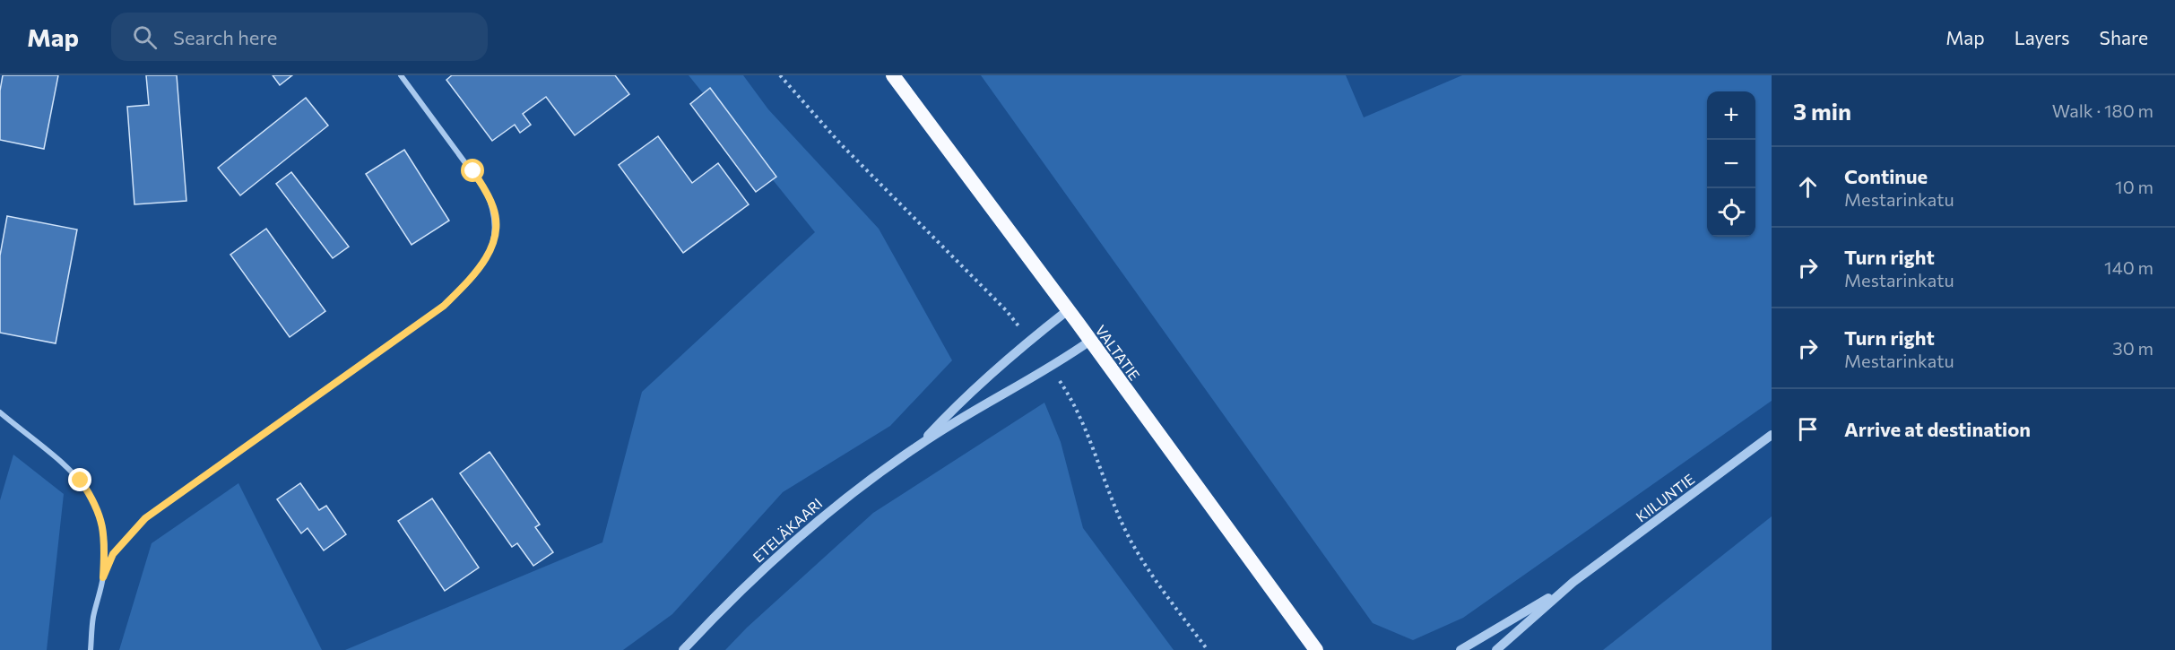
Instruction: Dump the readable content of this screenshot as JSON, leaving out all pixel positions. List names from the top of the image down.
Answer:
{
  "streets": {
    "highway": ["VALTATIE"],
    "street": ["KIILUNTIE", "ETELÄKAARI"]
  },
  "crossings": [
    ["VALTATIE", "ETELÄKAARI"]
  ],
  "page": {
    "header": "Map",
    "search": "Search here",
    "nav": ["Map", "Layers", "Share"],
    "heading": ["3 min", "Walk · 180 m"],
    "map_buttons": ["+", "−"],
    "list": [
      ["Continue", "Mestarinkatu", "10 m"],
      ["Turn right", "Mestarinkatu", "140 m"],
      ["Turn right", "Mestarinkatu", "30 m"],
      "Arrive at destination"
    ]
  }
}
